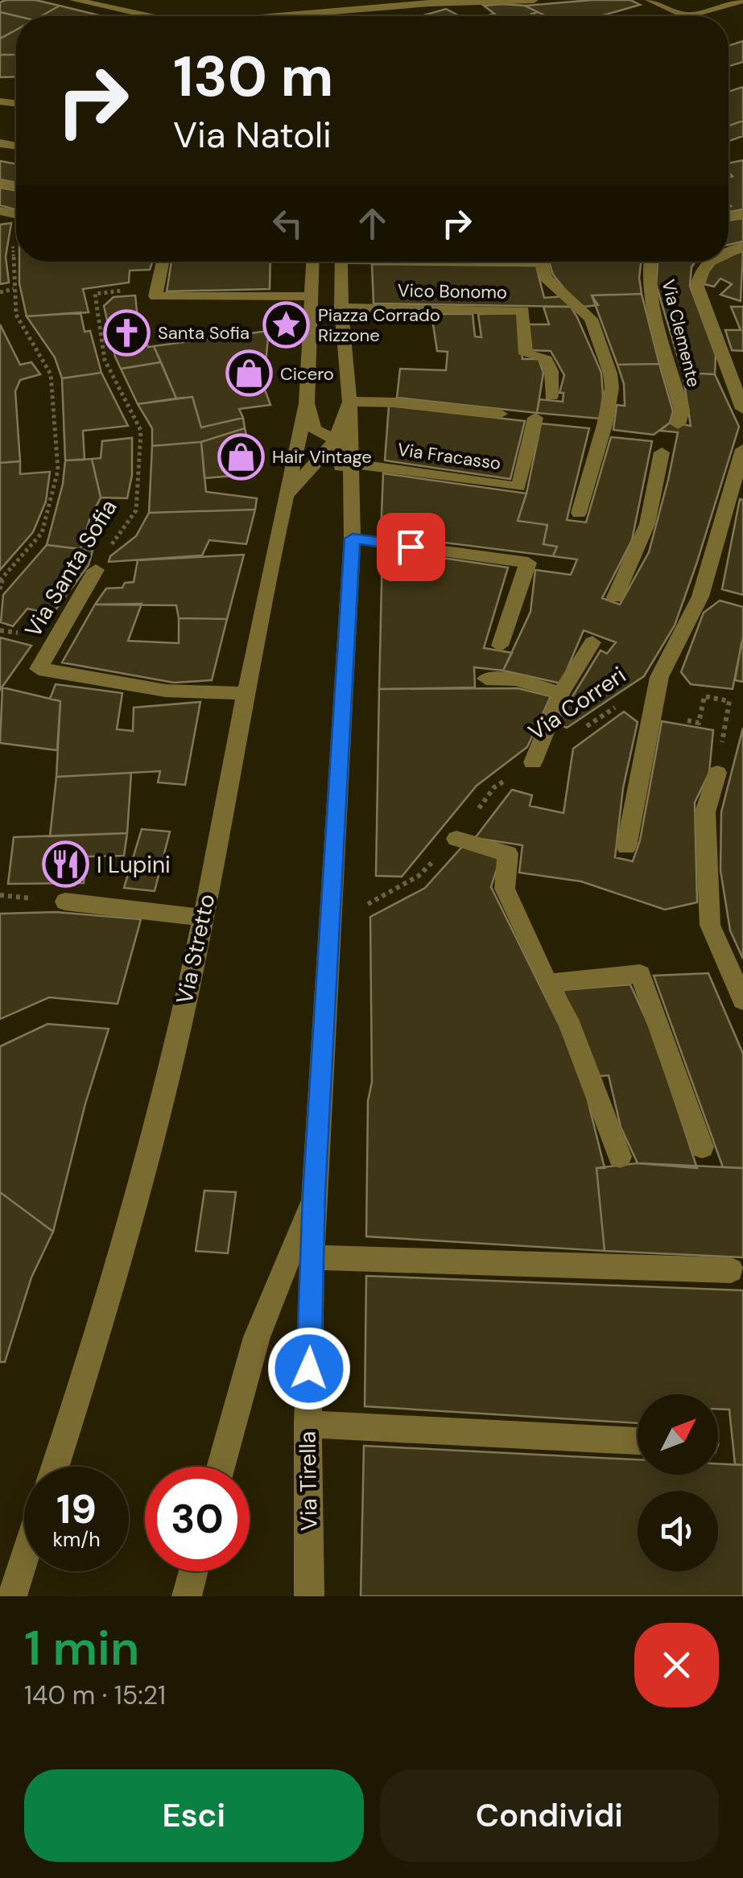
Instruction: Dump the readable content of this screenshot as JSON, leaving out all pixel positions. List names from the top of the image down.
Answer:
{
  "streets": {
    "street": [
      "Vico Bonomo",
      "Via Clemente",
      "Via Fracasso",
      "Via Santa Sofia",
      "Via Correri",
      "Via Stretto",
      "Via Tirella"
    ]
  },
  "crossings": [
    ["Vico Bonomo", "Via Tirella"],
    ["Via Fracasso", "Via Tirella"],
    ["Via Santa Sofia", "Via Stretto"],
    ["Via Correri", "Via Tirella"]
  ],
  "places": {
    "place": ["Piazza Corrado Rizzone"],
    "church": ["Santa Sofia"],
    "shop": ["Cicero", "Hair Vintage"],
    "restaurant": ["I Lupini"]
  },
  "north": "top right",
  "page": {
    "turn": ["130 m", "Via Natoli"],
    "speed": "19 km/h",
    "limit": "30",
    "heading": ["1 min", "140 m · 15:21"],
    "buttons": ["Esci", "Condividi"]
  }
}
